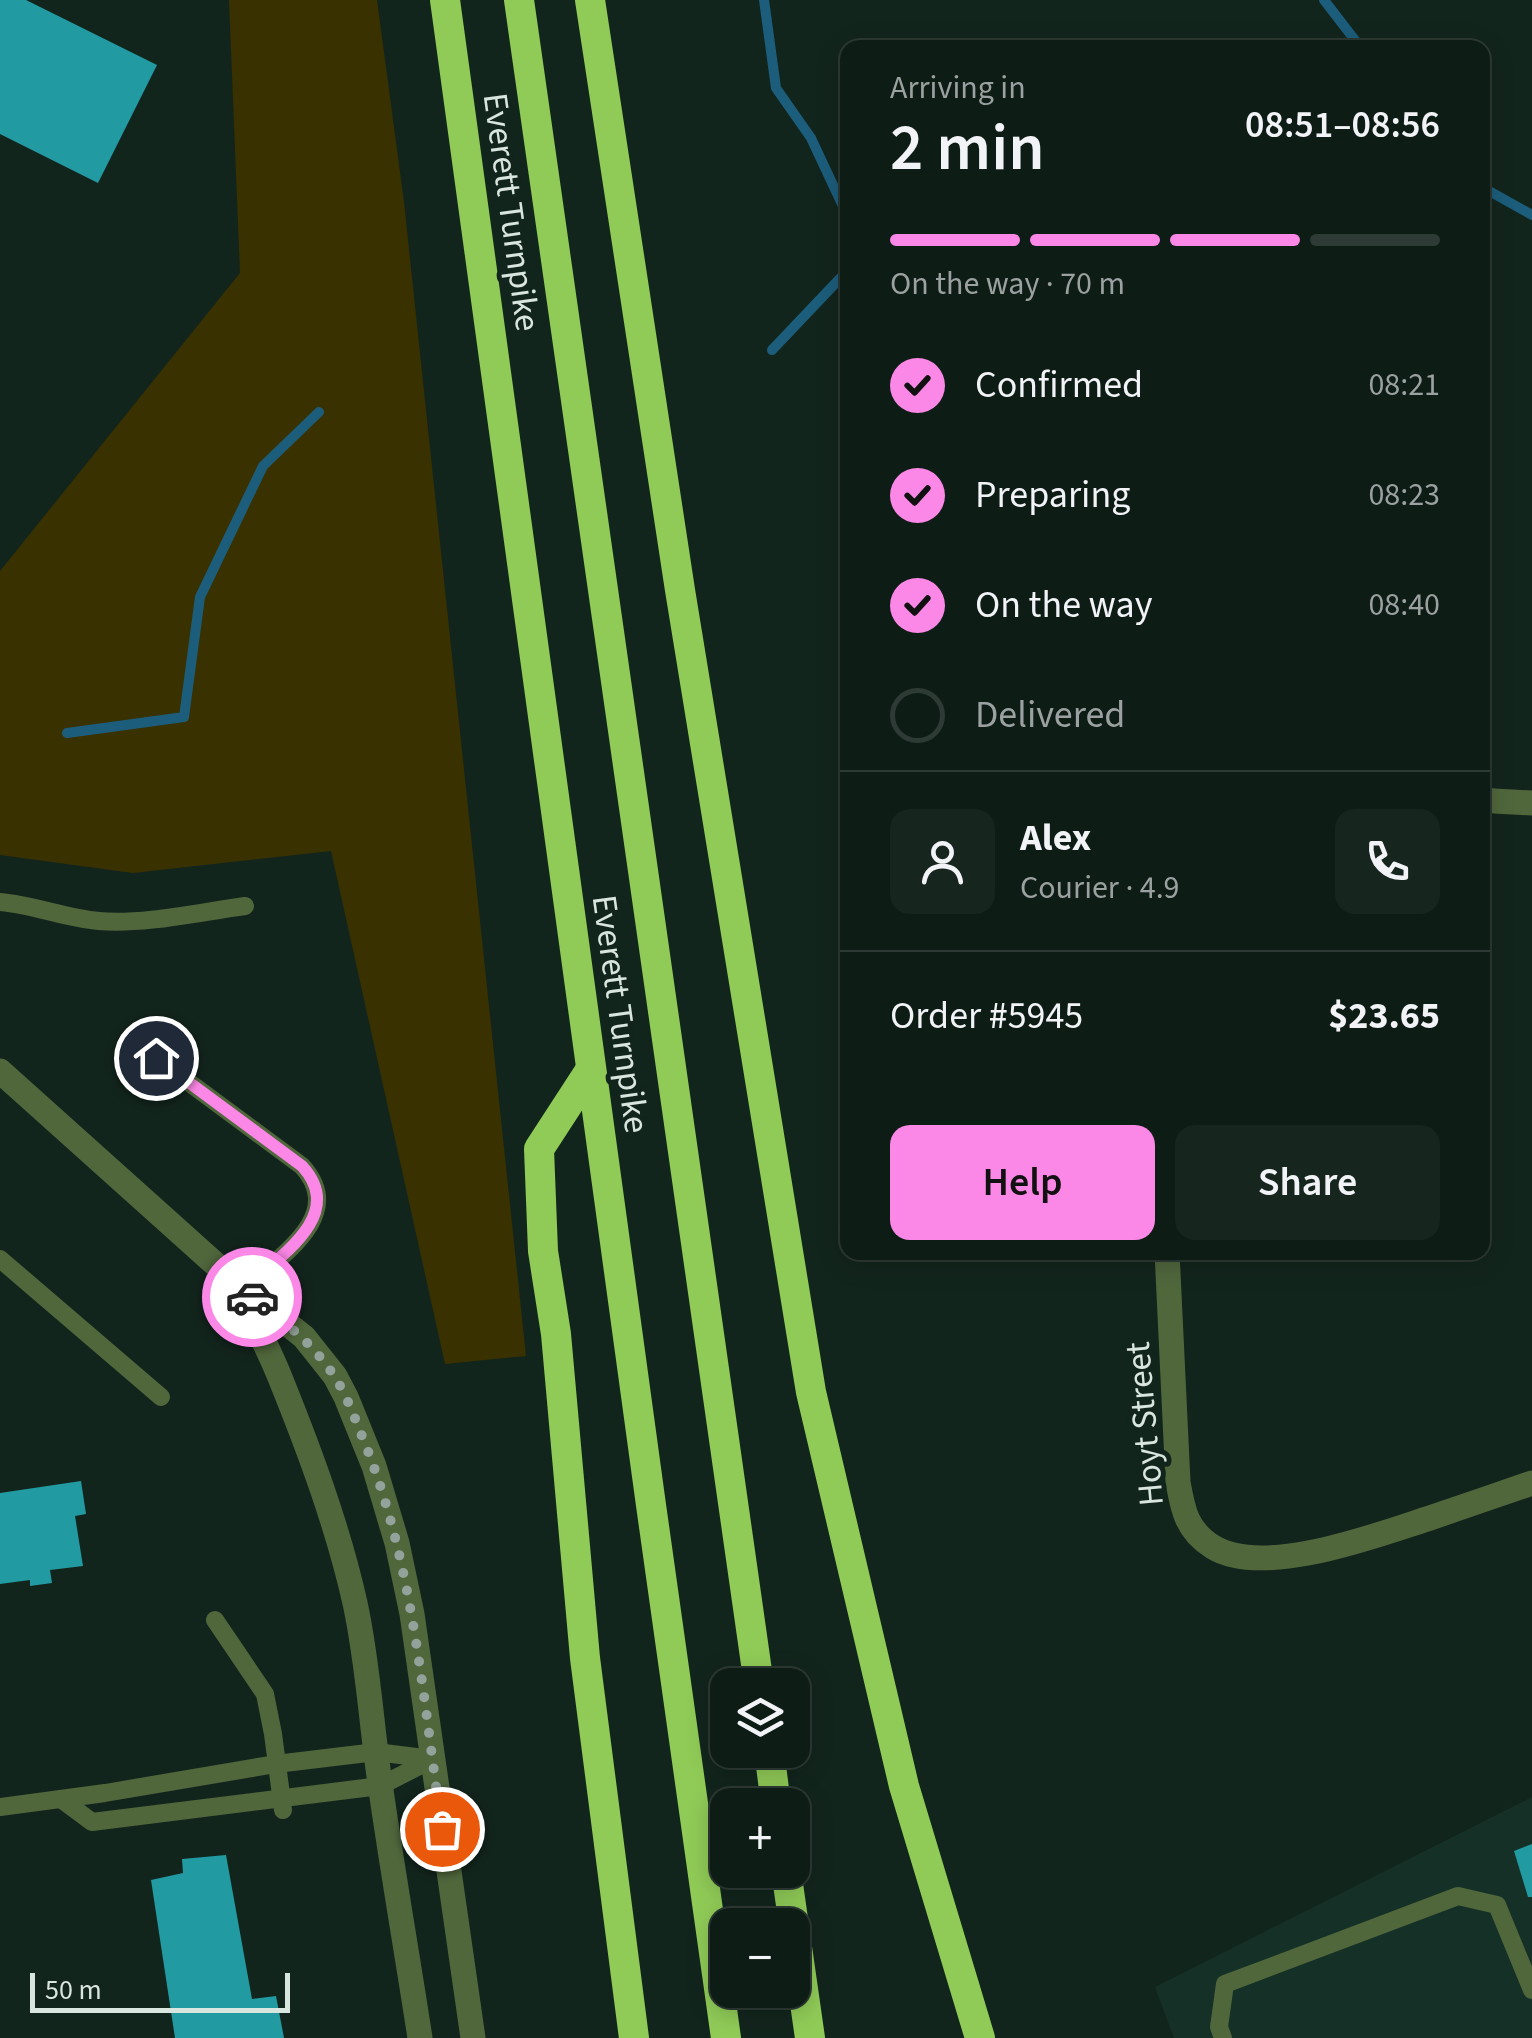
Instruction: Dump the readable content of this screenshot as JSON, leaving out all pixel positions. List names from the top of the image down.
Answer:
{
  "streets": {
    "highway": ["Everett Turnpike"],
    "street": ["Hoyt Street"]
  },
  "scale_bar": "50 m",
  "page": {
    "heading": ["2 min", "Arriving in", "08:51–08:56"],
    "panel": [
      "Alex",
      "Courier · 4.9",
      "Order #5945",
      "$23.65"
    ],
    "bar": "On the way · 70 m",
    "list": [
      ["Confirmed", "08:21"],
      ["Preparing", "08:23"],
      ["On the way", "08:40"],
      "Delivered"
    ],
    "buttons": ["Help", "Share"],
    "map_buttons": ["+", "−"],
    "scale": "50 m"
  }
}
